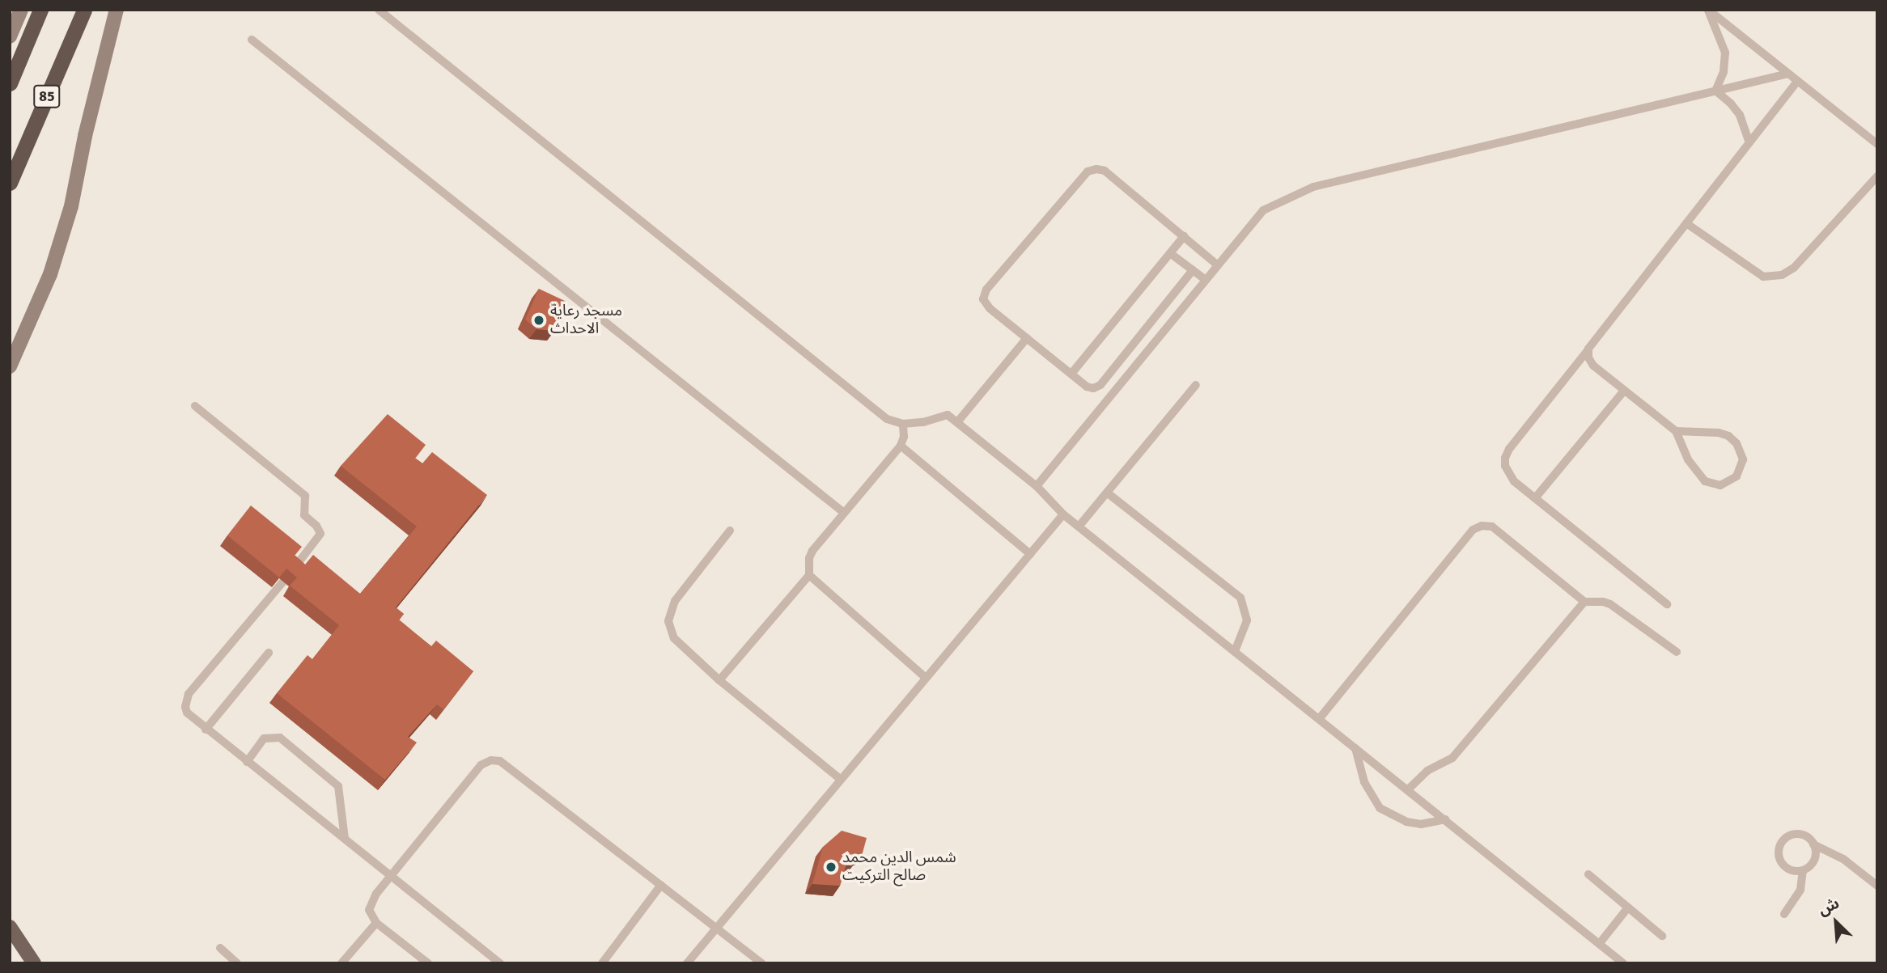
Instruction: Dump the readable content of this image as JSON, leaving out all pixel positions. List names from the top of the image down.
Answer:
{
  "streets": {
    "highway": ["85"]
  },
  "places": ["مسجد رعاية الاحداث", "شمس الدين محمد صالح التركيت"],
  "north": "top left"
}
